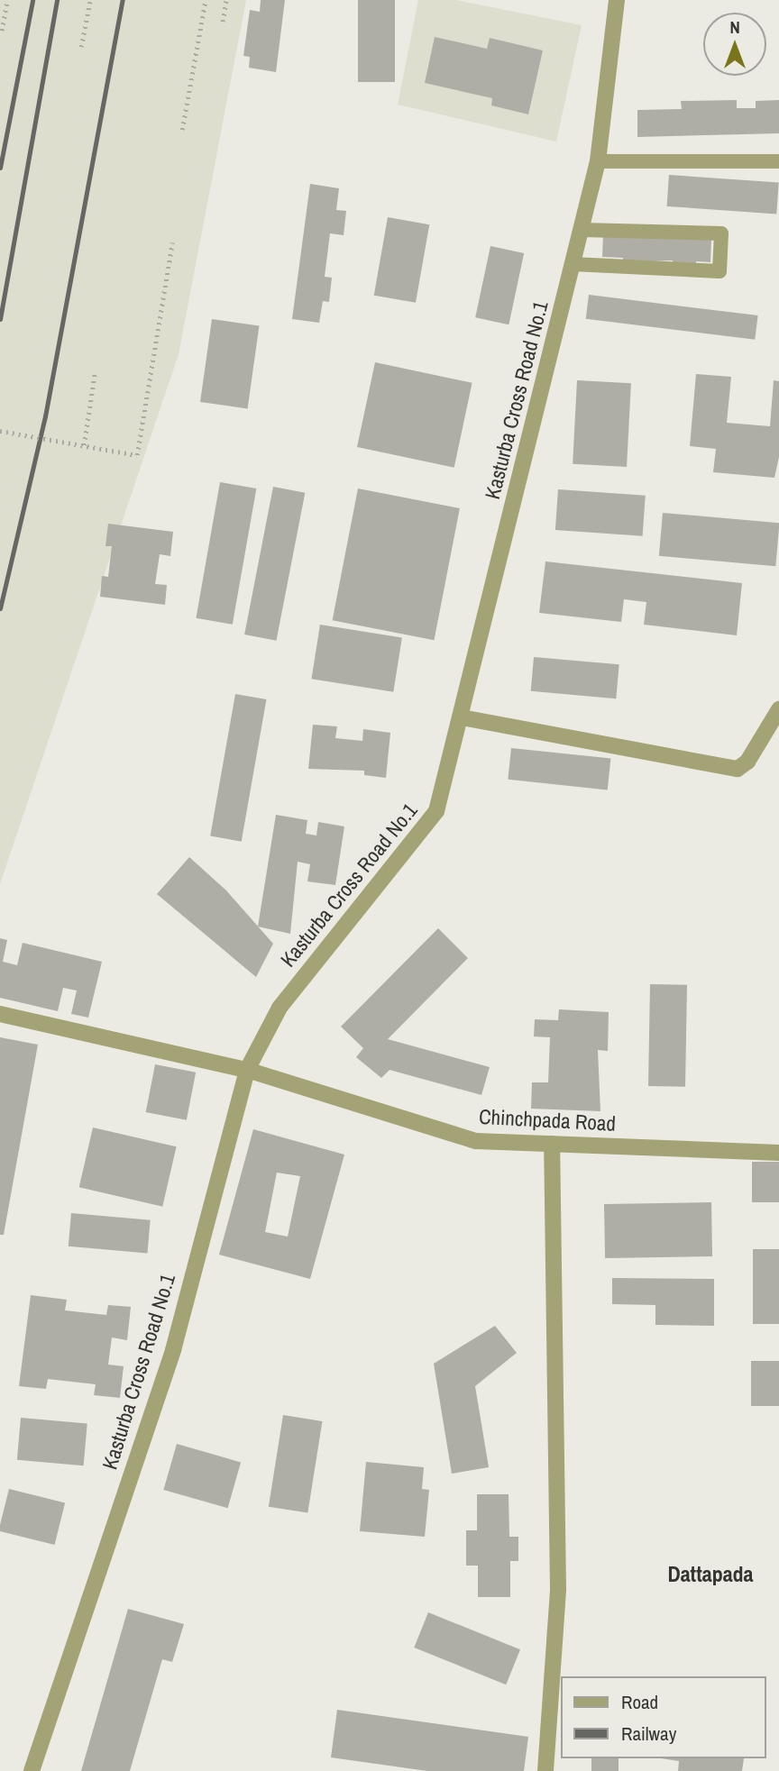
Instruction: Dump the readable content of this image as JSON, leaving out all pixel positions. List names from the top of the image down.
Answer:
{
  "streets": {
    "street": ["Kasturba Cross Road No.1", "Chinchpada Road"]
  },
  "crossings": [
    ["Kasturba Cross Road No.1", "Chinchpada Road"]
  ],
  "districts": ["Dattapada"],
  "legend": ["Road", "Railway"],
  "north": "top"
}
